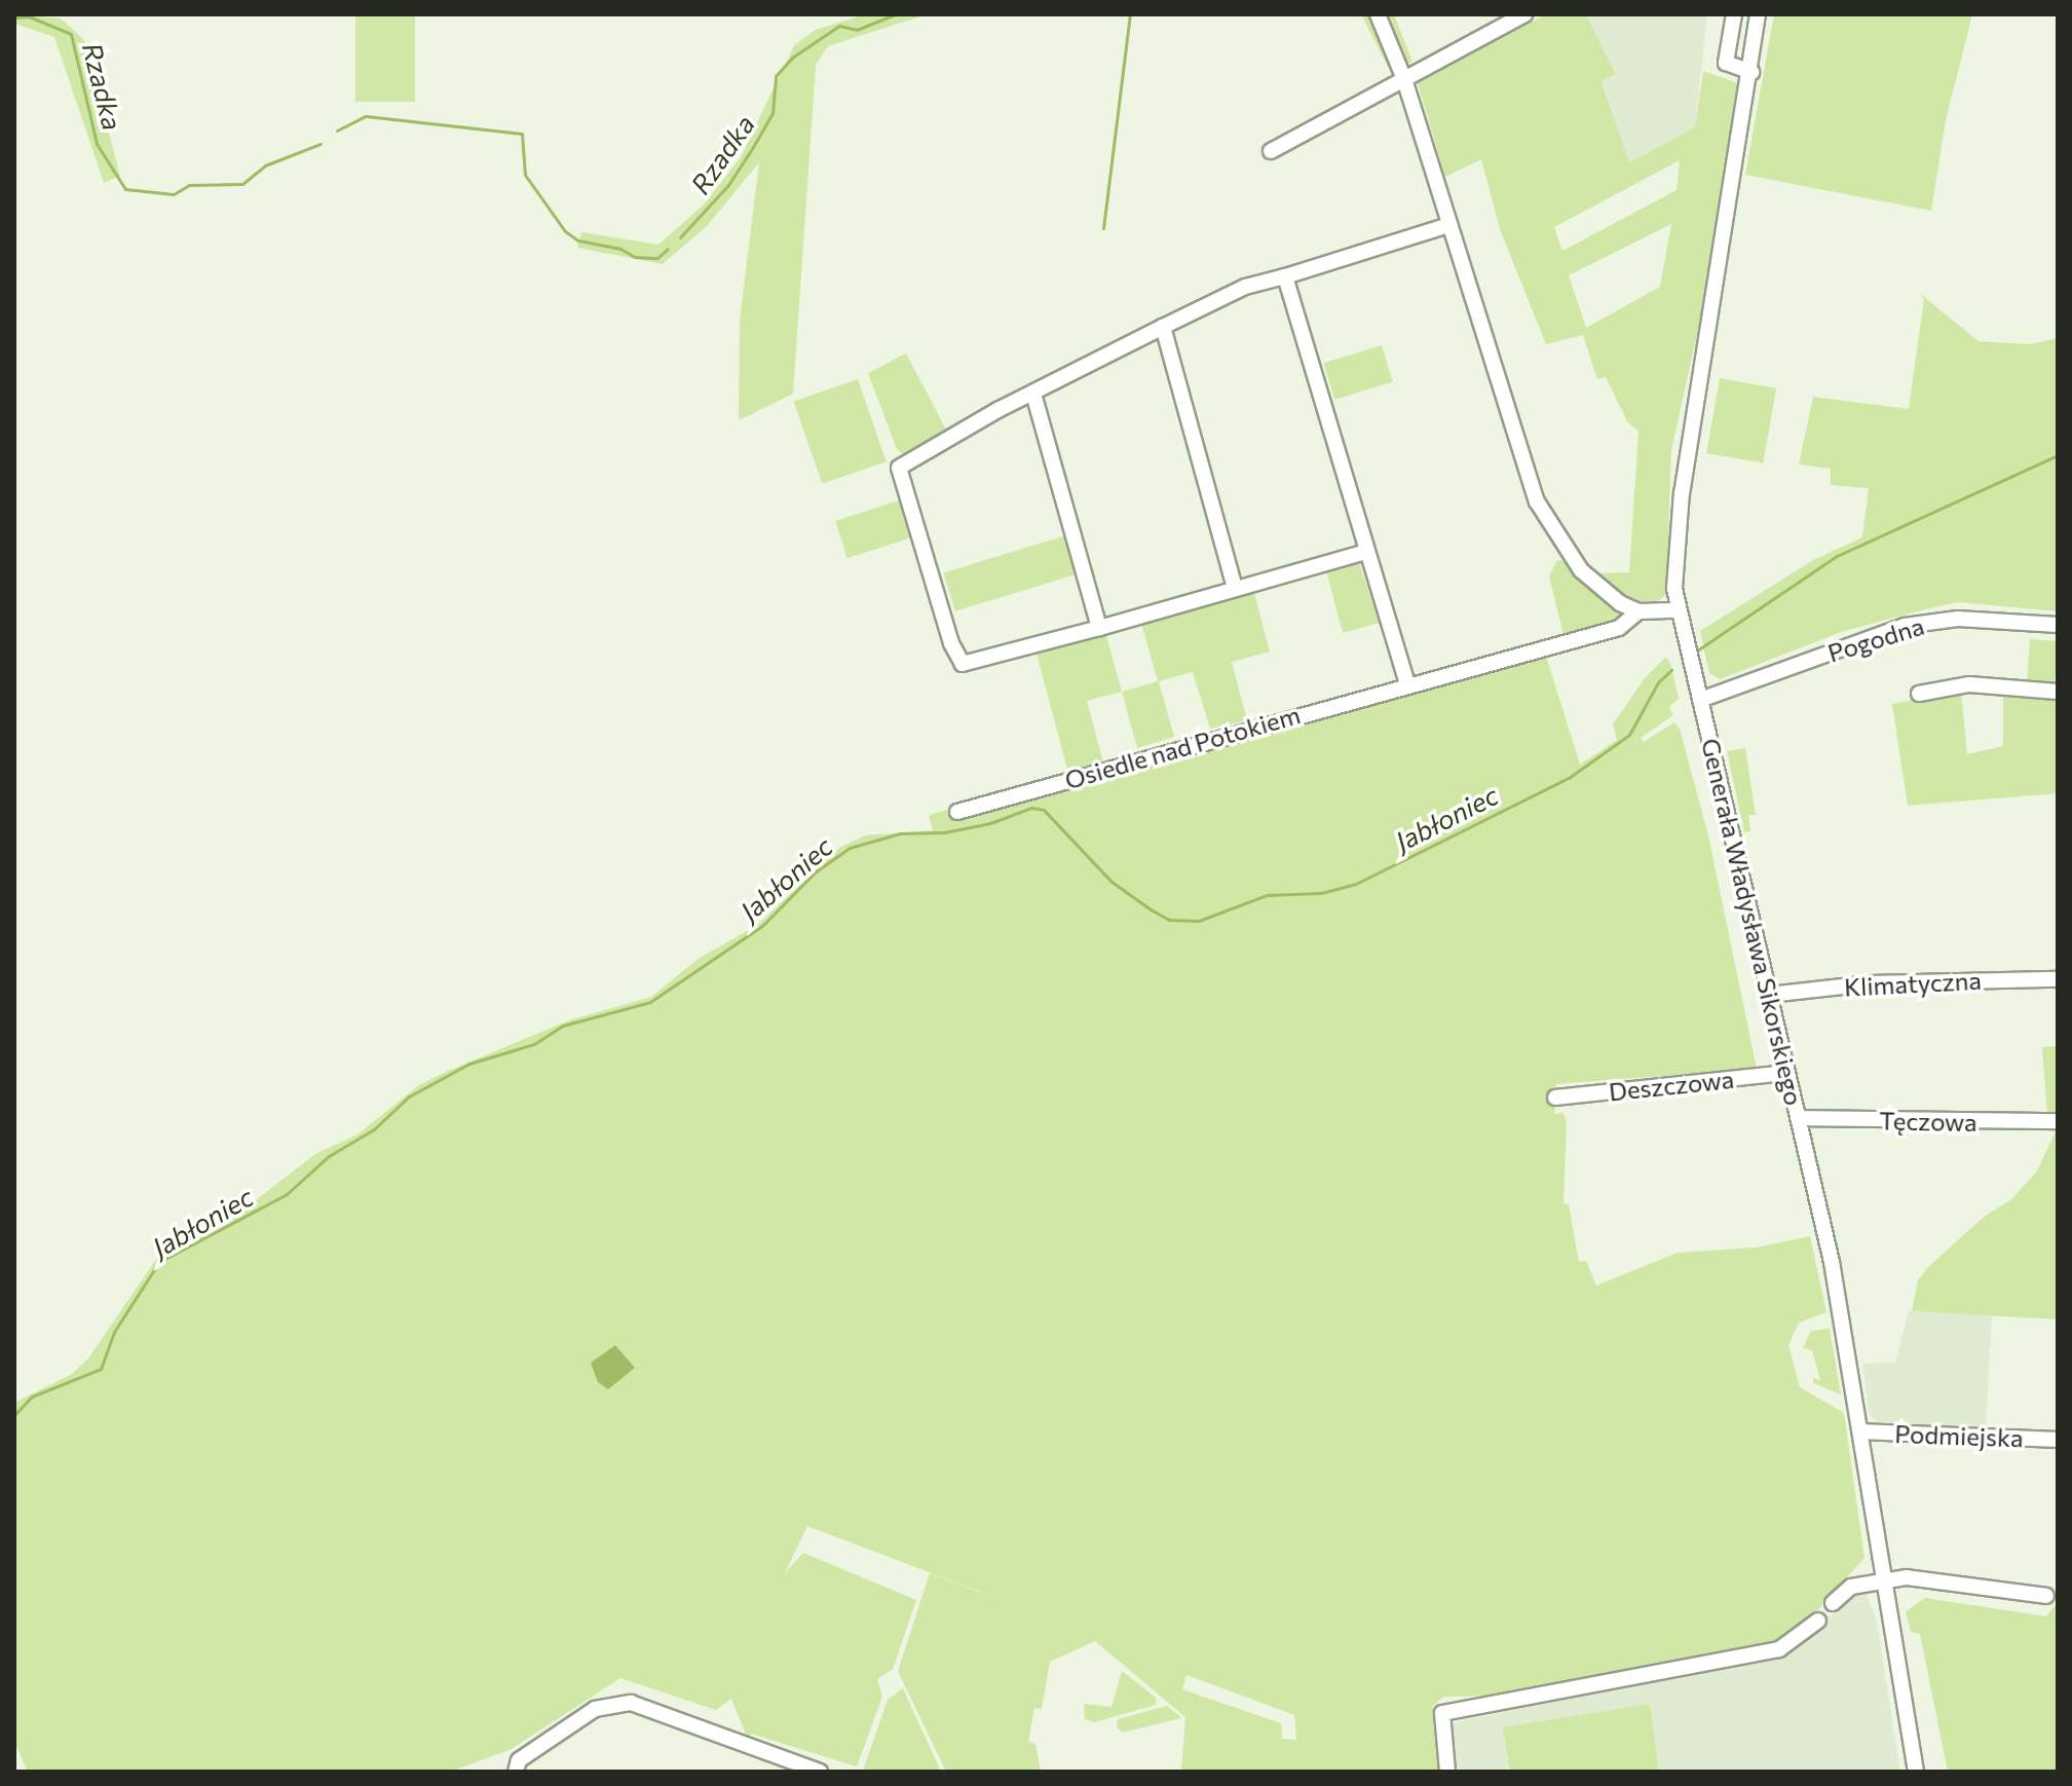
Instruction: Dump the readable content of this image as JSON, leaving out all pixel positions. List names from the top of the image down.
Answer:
{
  "streets": {
    "street": [
      "Pogodna",
      "Osiedle nad Potokiem",
      "Generała Władysława Sikorskiego",
      "Klimatyczna",
      "Deszczowa",
      "Tęczowa",
      "Podmiejska"
    ]
  },
  "crossings": [
    ["Pogodna", "Generała Władysława Sikorskiego"],
    ["Generała Władysława Sikorskiego", "Klimatyczna"],
    ["Generała Władysława Sikorskiego", "Deszczowa"],
    ["Generała Władysława Sikorskiego", "Tęczowa"],
    ["Generała Władysława Sikorskiego", "Podmiejska"]
  ],
  "water": ["Rzadka", "Jabłoniec"]
}
